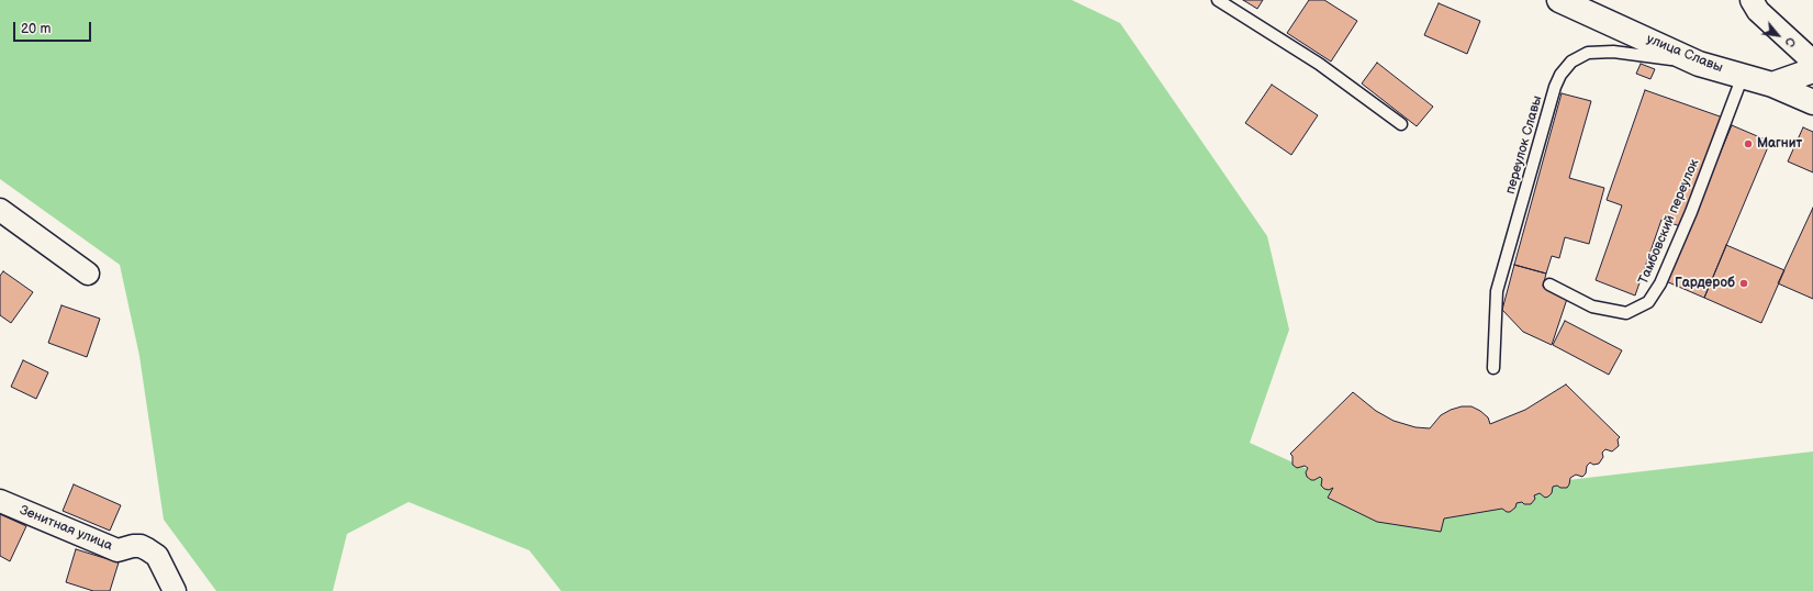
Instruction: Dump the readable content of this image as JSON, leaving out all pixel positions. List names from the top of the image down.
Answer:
{
  "streets": {
    "street": ["улица Славы", "Зенитная улица"],
    "lane": ["переулок Славы", "Тамбовский переулок"]
  },
  "crossings": [
    ["улица Славы", "переулок Славы"],
    ["улица Славы", "Тамбовский переулок"]
  ],
  "places": ["Магнит", "Гардероб"],
  "scale_bar": "20 m",
  "north": "bottom right"
}
